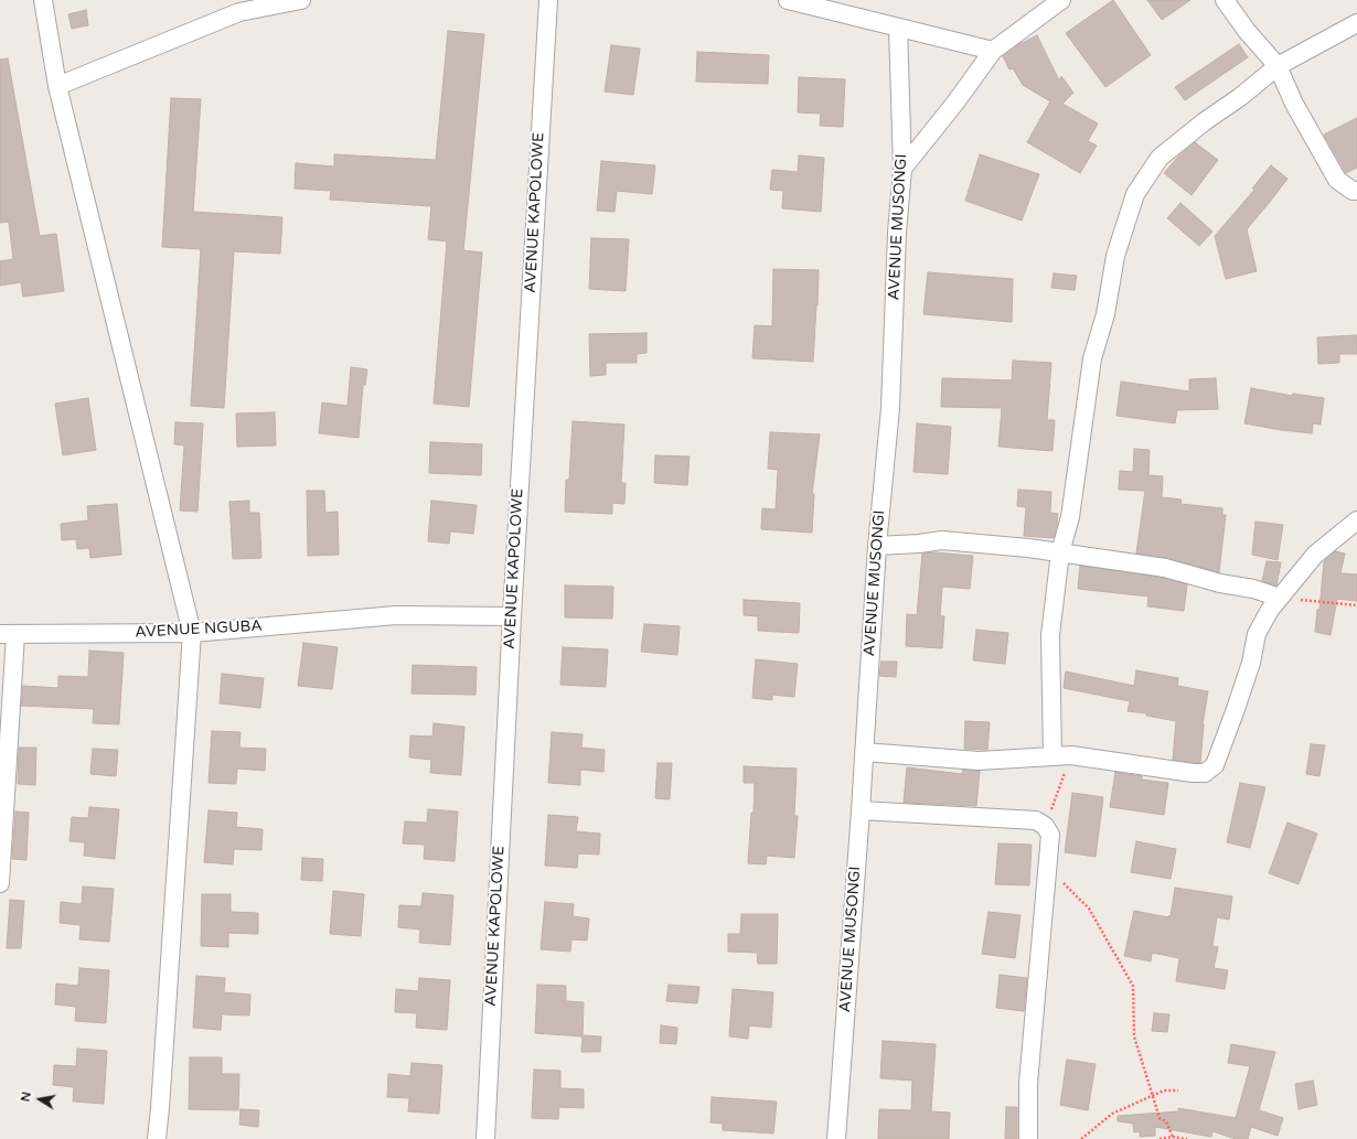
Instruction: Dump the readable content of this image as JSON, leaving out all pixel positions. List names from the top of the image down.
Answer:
{
  "streets": {
    "street": ["AVENUE KAPOLOWE", "AVENUE MUSONGI", "AVENUE NGUBA"]
  },
  "crossings": [
    ["AVENUE KAPOLOWE", "AVENUE NGUBA"]
  ],
  "north": "left"
}
